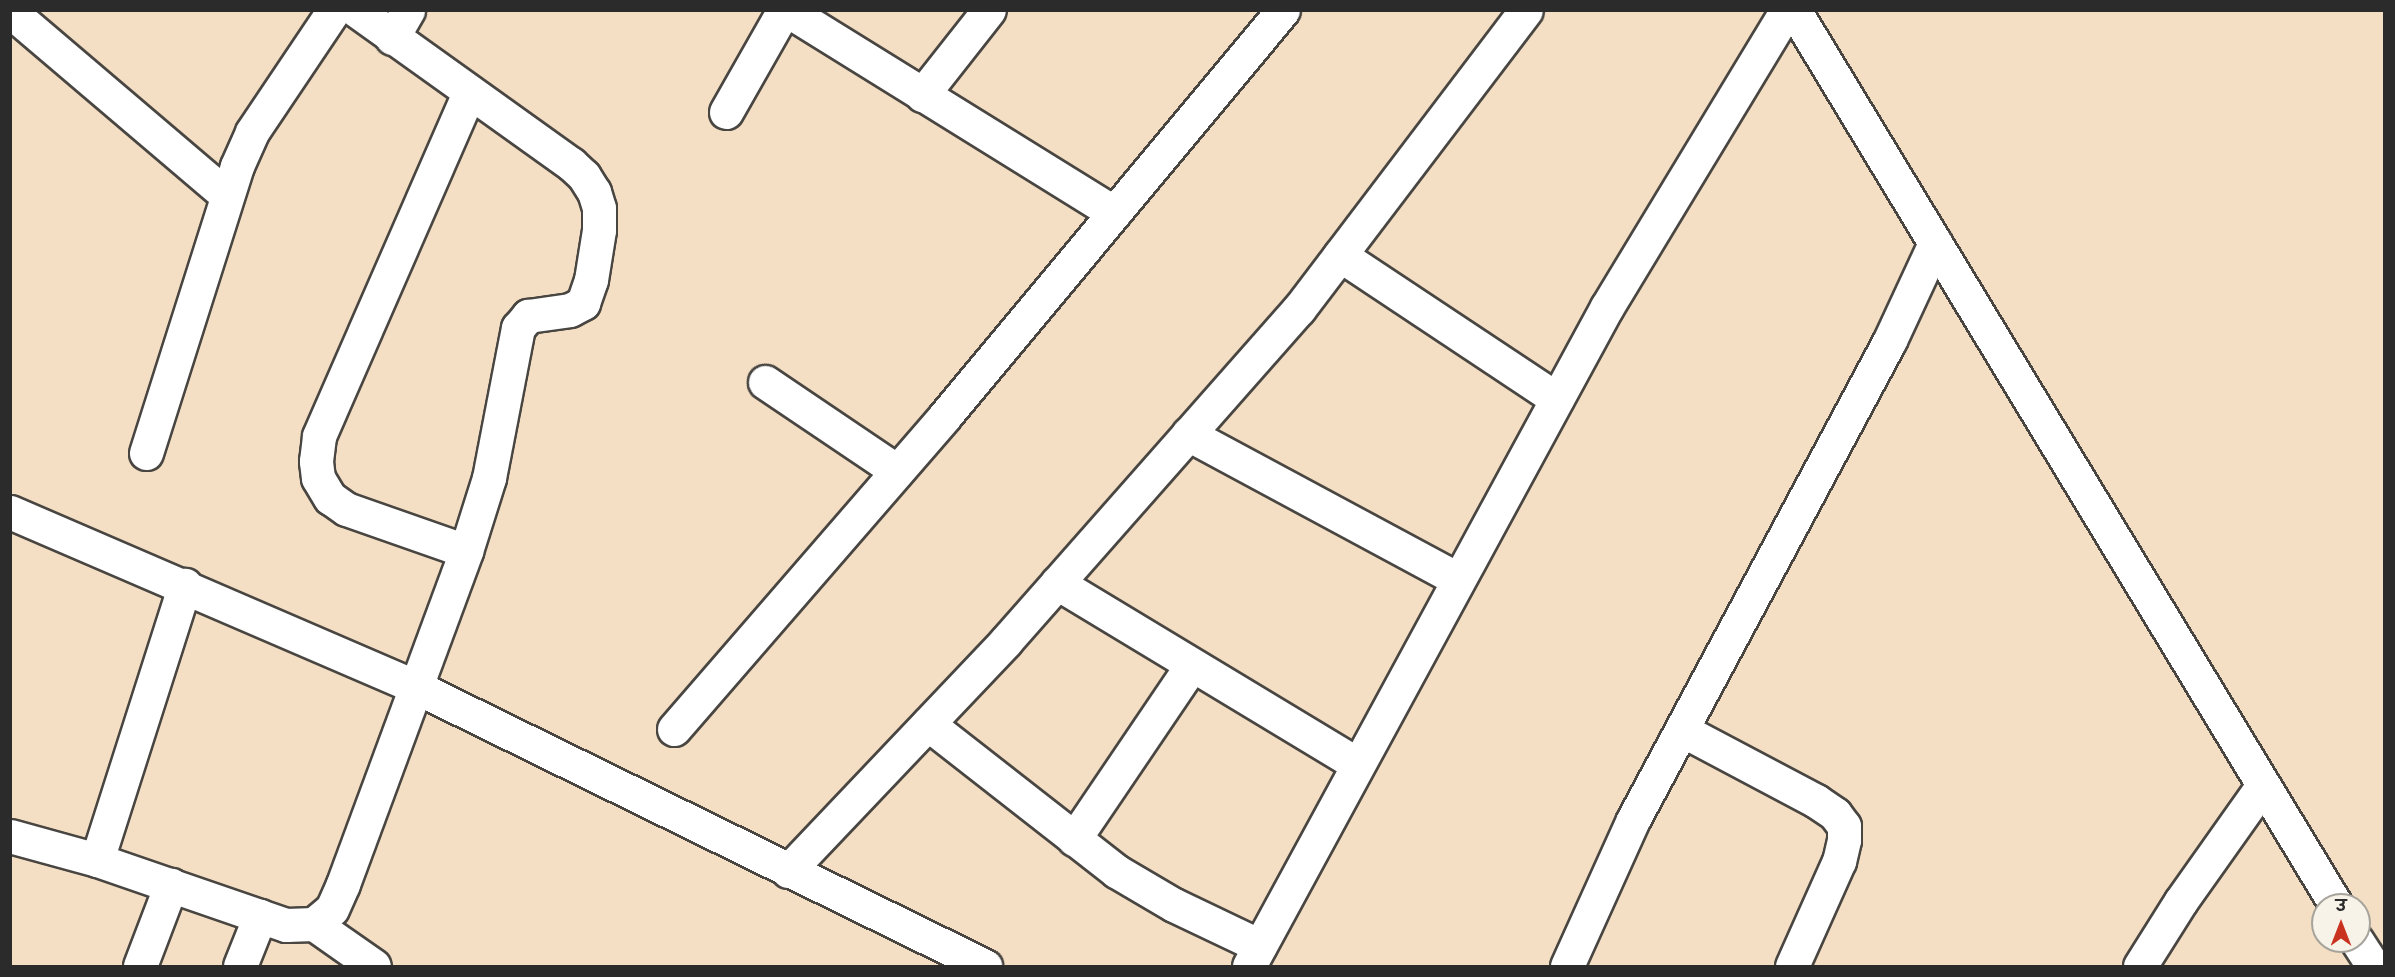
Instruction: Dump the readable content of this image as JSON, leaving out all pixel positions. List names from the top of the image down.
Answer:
{
  "north": "top"
}
